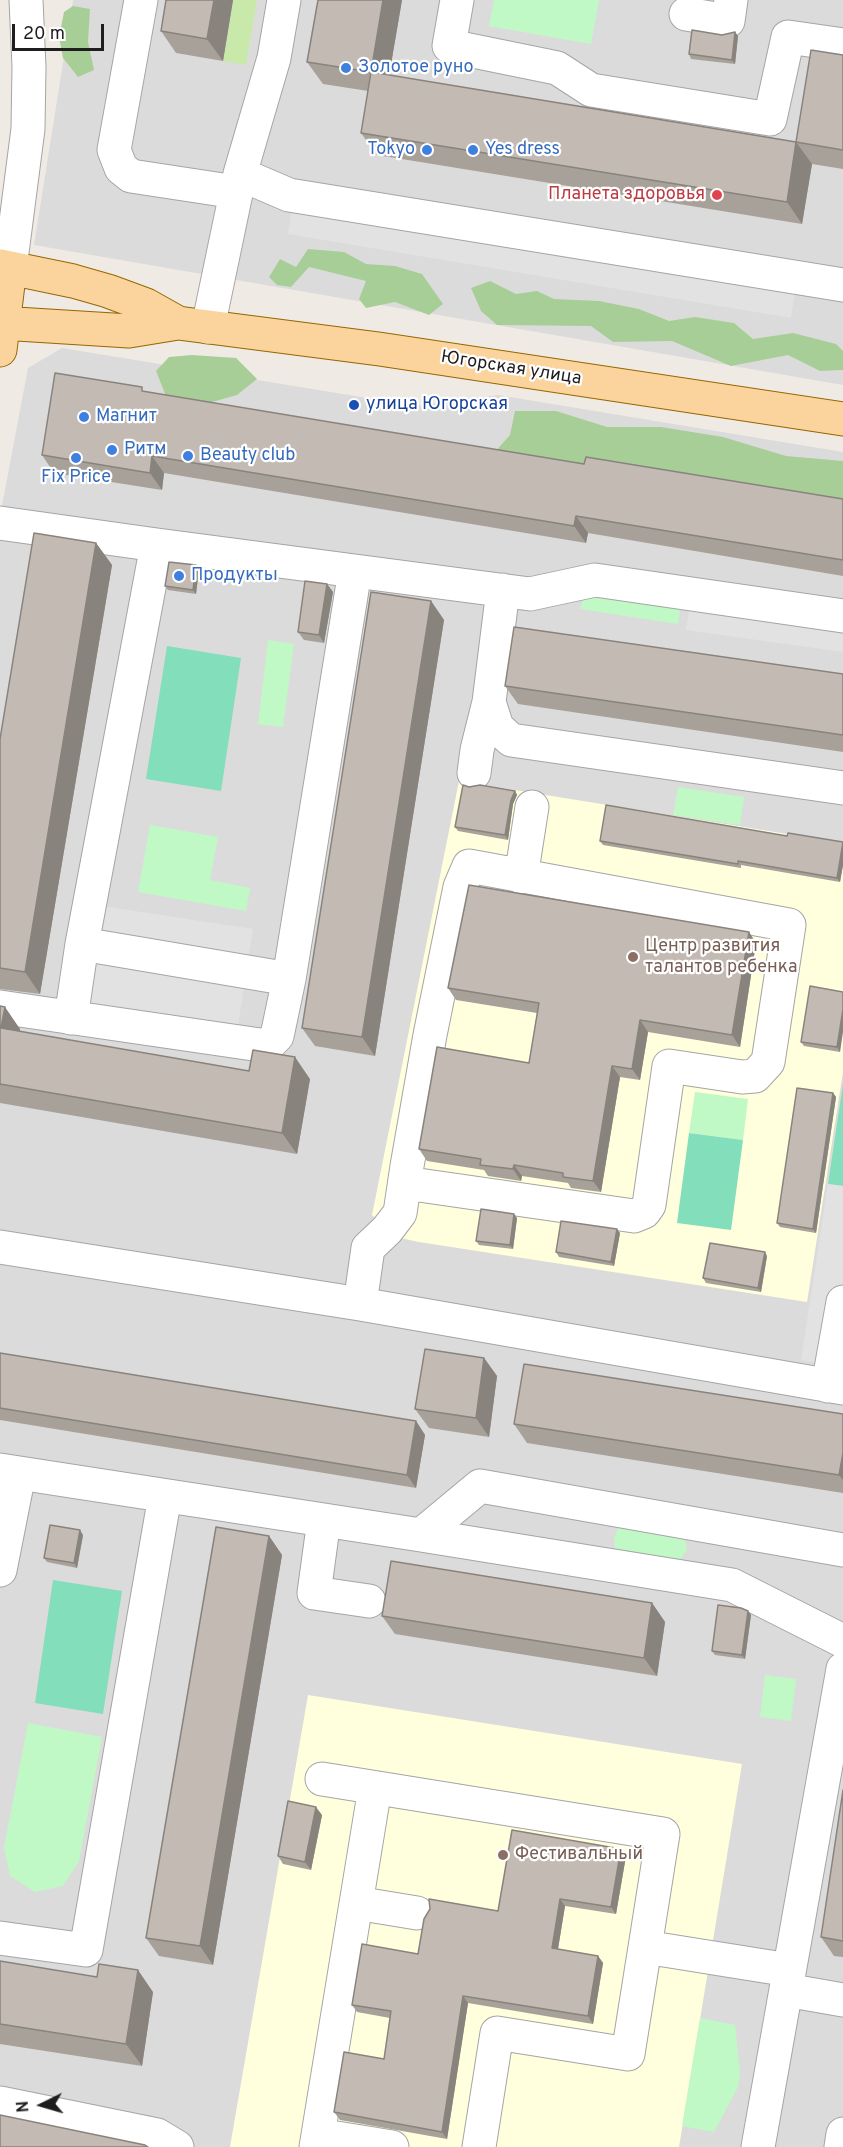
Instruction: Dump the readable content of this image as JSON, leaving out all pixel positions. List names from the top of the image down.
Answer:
{
  "streets": {
    "main road": ["Югорская улица"]
  },
  "places": [
    "Золотое руно",
    "Tokyo",
    "Yes dress",
    "Планета здоровья",
    "улица Югорская",
    "Магнит",
    "Ритм",
    "Beauty club",
    "Fix Price",
    "Продукты",
    "Центр развития талантов ребенка",
    "Фестивальный"
  ],
  "scale_bar": "20 m",
  "north": "left"
}
